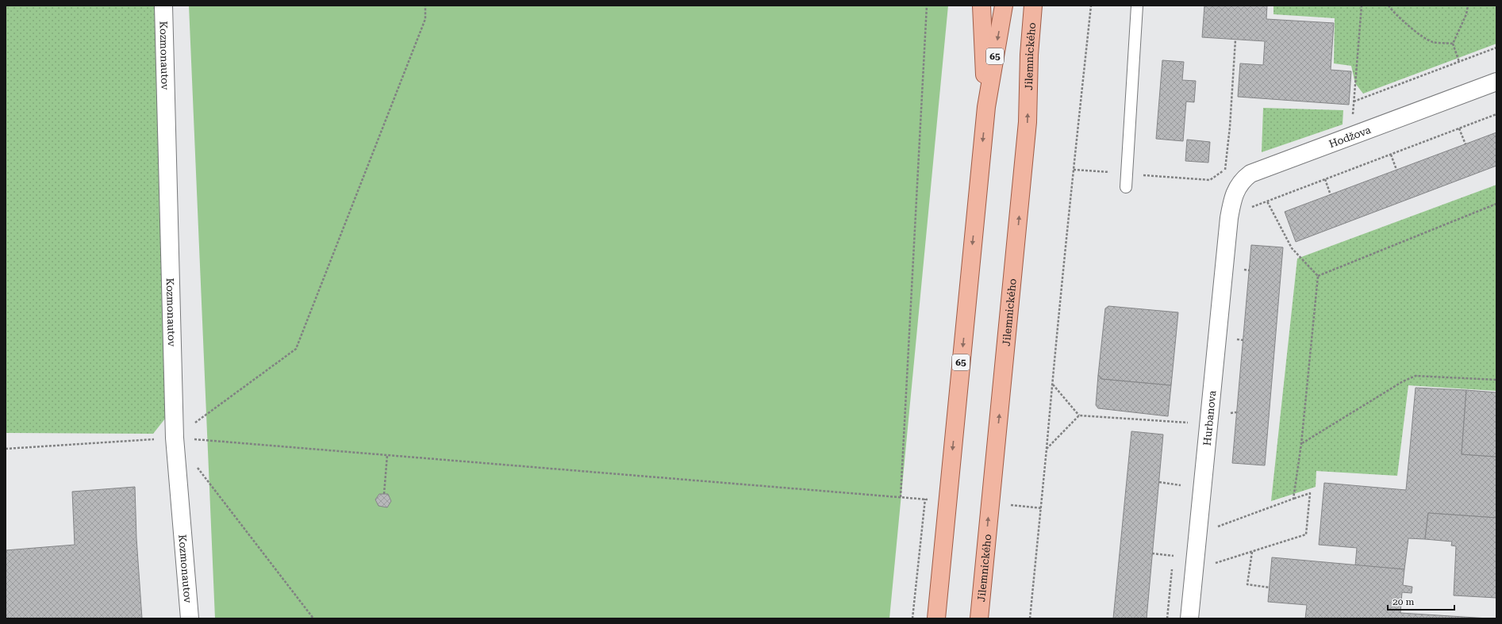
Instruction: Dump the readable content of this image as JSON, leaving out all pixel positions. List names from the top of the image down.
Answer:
{
  "streets": {
    "main road": ["65", "Jilemnického"],
    "street": ["Kozmonautov", "Hodžova", "Hurbanova"]
  },
  "crossings": [
    ["Hodžova", "Hurbanova"]
  ],
  "scale_bar": "20 m"
}
